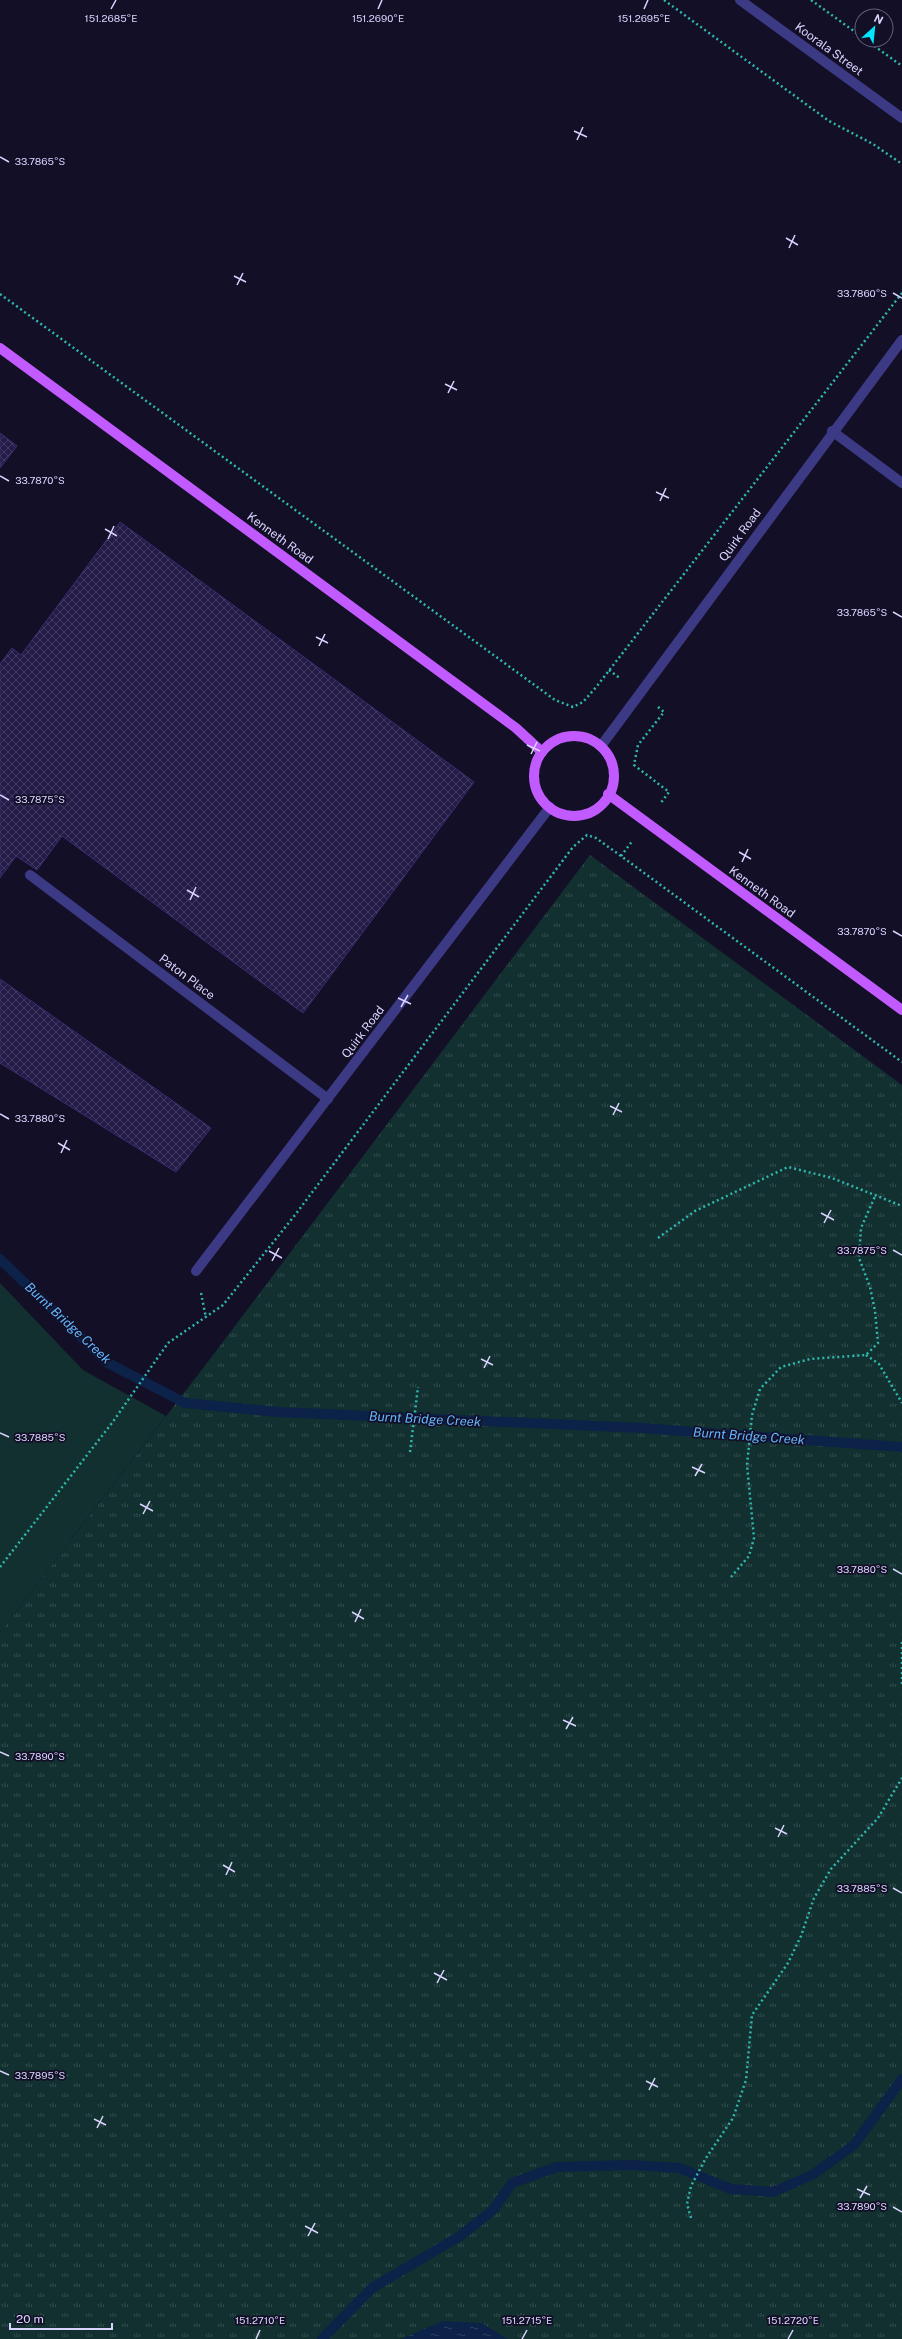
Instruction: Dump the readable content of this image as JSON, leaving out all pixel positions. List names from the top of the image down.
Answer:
{
  "streets": {
    "main road": ["Kenneth Road"],
    "street": ["Koorala Street", "Quirk Road", "Paton Place"]
  },
  "crossings": [
    ["Quirk Road", "Kenneth Road"],
    ["Quirk Road", "Paton Place"]
  ],
  "water": ["Burnt Bridge Creek"],
  "scale_bar": "20 m",
  "north": "top right",
  "coordinates": [
    "151.2685°E",
    "151.2690°E",
    "151.2695°E",
    "33.7865°S",
    "33.7860°S",
    "33.7870°S",
    "33.7875°S",
    "33.7880°S",
    "33.7885°S",
    "33.7890°S",
    "33.7895°S",
    "151.2710°E",
    "151.2715°E",
    "151.2720°E"
  ]
}
